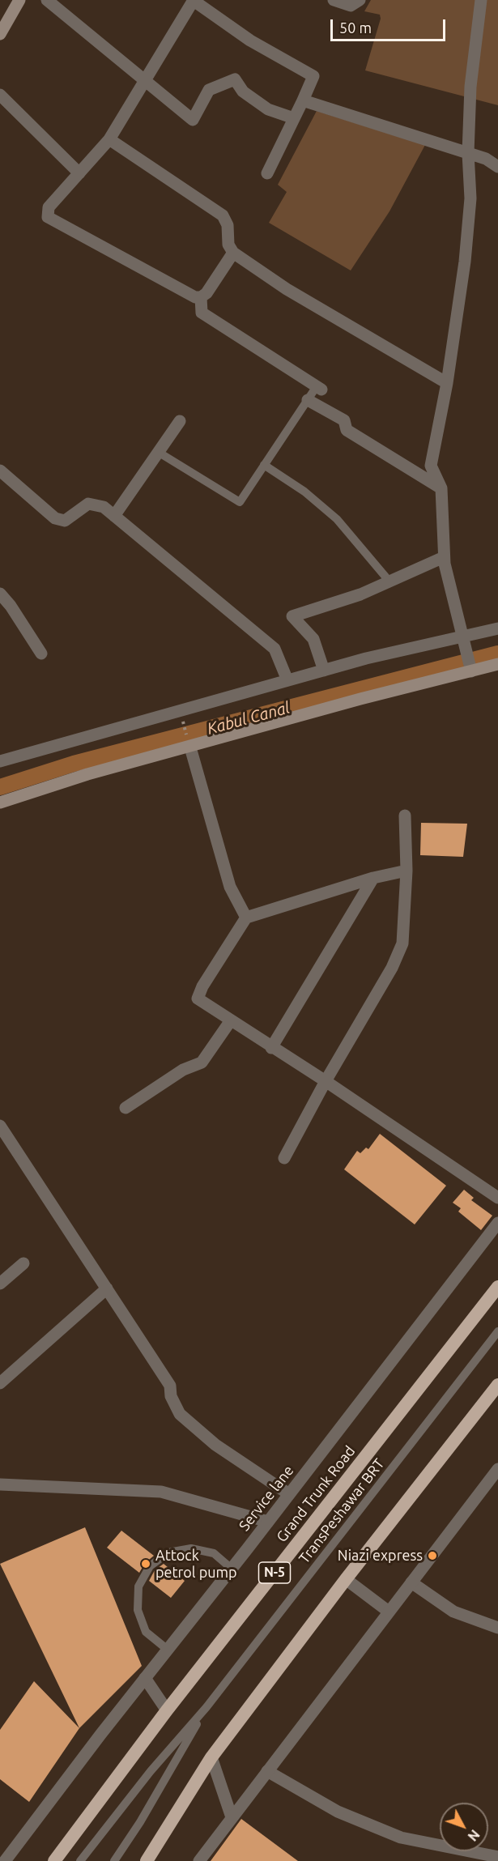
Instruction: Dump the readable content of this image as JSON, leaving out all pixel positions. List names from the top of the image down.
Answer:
{
  "streets": {
    "highway": ["Grand Trunk Road", "N-5"],
    "street": ["Service lane"],
    "lane": ["TransPeshawar BRT"]
  },
  "water": ["Kabul Canal"],
  "places": ["Niazi express", "Attock petrol pump"],
  "scale_bar": "50 m",
  "north": "bottom right"
}
